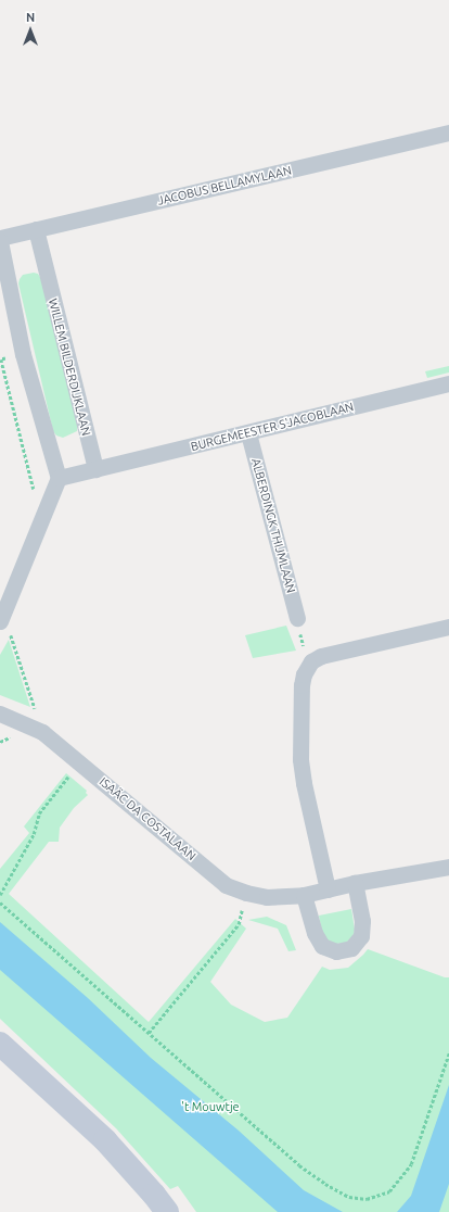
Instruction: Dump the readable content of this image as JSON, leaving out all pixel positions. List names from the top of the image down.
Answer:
{
  "streets": {
    "street": [
      "JACOBUS BELLAMYLAAN",
      "WILLEM BILDERDIJKLAAN",
      "BURGEMEESTER S'JACOBLAAN",
      "ALBERDINGK THIJMLAAN",
      "ISAÄC DA COSTALAAN"
    ]
  },
  "crossings": [
    ["JACOBUS BELLAMYLAAN", "WILLEM BILDERDIJKLAAN"],
    ["WILLEM BILDERDIJKLAAN", "BURGEMEESTER S'JACOBLAAN"],
    ["BURGEMEESTER S'JACOBLAAN", "ALBERDINGK THIJMLAAN"]
  ],
  "parks": ["'t Mouwtje"],
  "north": "top"
}
